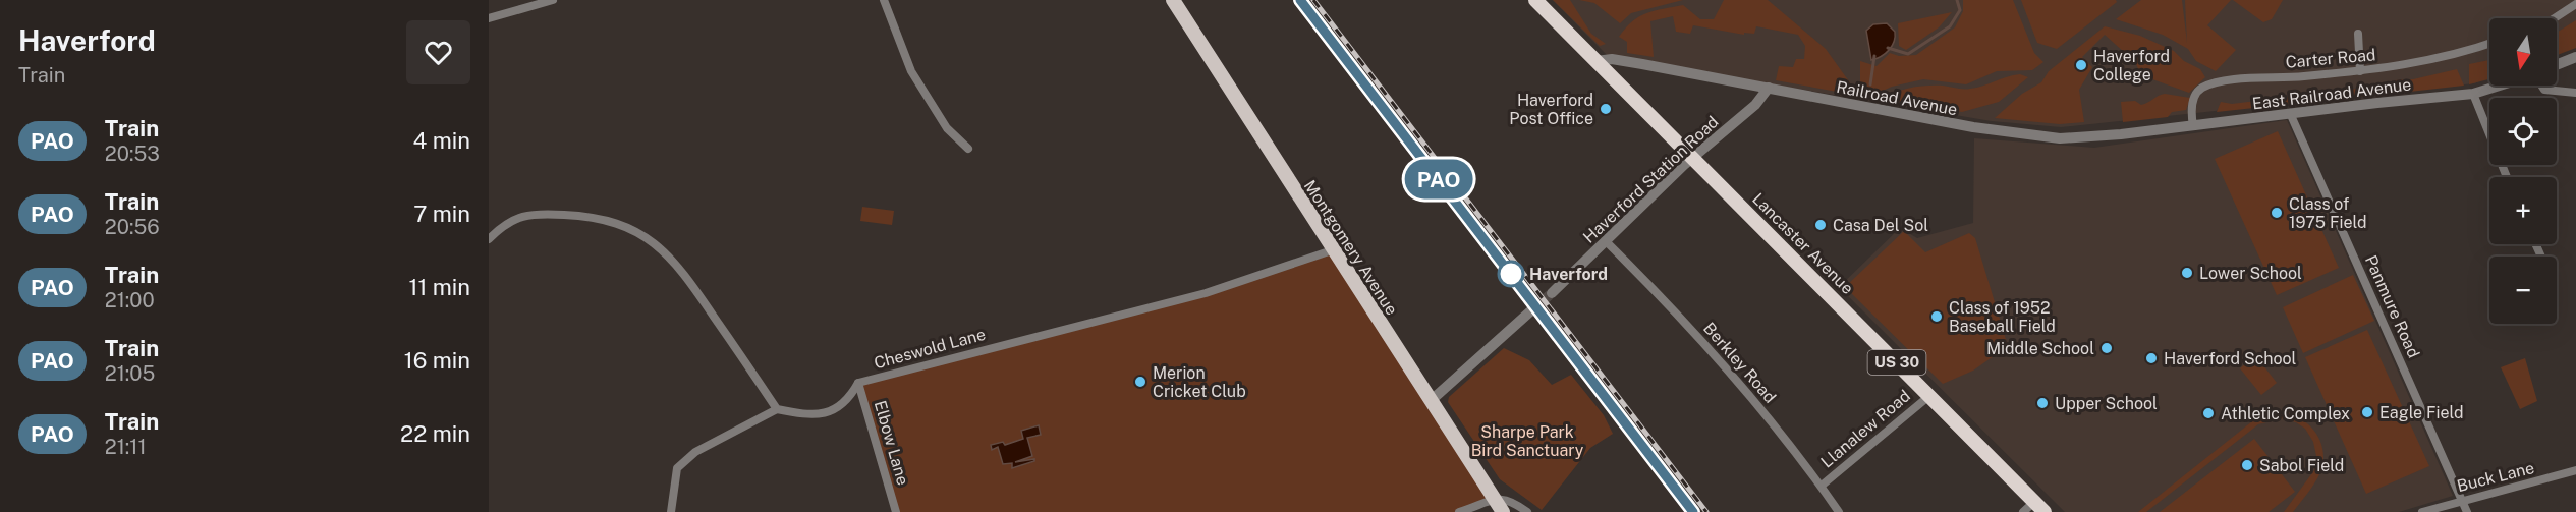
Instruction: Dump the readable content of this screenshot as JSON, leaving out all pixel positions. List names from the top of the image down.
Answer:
{
  "streets": {
    "highway": ["Lancaster Avenue", "US 30"],
    "main road": ["Montgomery Avenue"],
    "street": [
      "Carter Road",
      "East Railroad Avenue",
      "Railroad Avenue",
      "Haverford Station Road",
      "Panmure Road",
      "Cheswold Lane",
      "Berkley Road",
      "Llanalew Road",
      "Elbow Lane",
      "Buck Lane"
    ]
  },
  "crossings": [
    ["Carter Road", "East Railroad Avenue"],
    ["Carter Road", "Railroad Avenue"],
    ["East Railroad Avenue", "Railroad Avenue"],
    ["East Railroad Avenue", "Panmure Road"],
    ["Railroad Avenue", "Haverford Station Road"],
    ["Railroad Avenue", "Lancaster Avenue"],
    ["Haverford Station Road", "Lancaster Avenue"],
    ["Haverford Station Road", "Berkley Road"],
    ["Lancaster Avenue", "Llanalew Road"],
    ["Montgomery Avenue", "Cheswold Lane"],
    ["Panmure Road", "Buck Lane"],
    ["Cheswold Lane", "Elbow Lane"],
    ["Berkley Road", "Llanalew Road"]
  ],
  "parks": ["Sharpe Park Bird Sanctuary"],
  "places": [
    "Haverford College",
    "Haverford Post Office",
    "Class of 1975 Field",
    "Casa Del Sol",
    "Lower School",
    "Haverford",
    "Class of 1952 Baseball Field",
    "Middle School",
    "Haverford School",
    "Merion Cricket Club",
    "Upper School",
    "Eagle Field",
    "Athletic Complex",
    "Sabol Field"
  ],
  "north": "bottom",
  "page": {
    "heading": ["Haverford", "Train"],
    "on_map": "PAO",
    "map_buttons": ["+", "−"],
    "list": [
      {
        "mark": "PAO",
        "name": "Train",
        "note": "20:53",
        "value": "4 min"
      },
      {
        "mark": "PAO",
        "name": "Train",
        "note": "20:56",
        "value": "7 min"
      },
      {
        "mark": "PAO",
        "name": "Train",
        "note": "21:00",
        "value": "11 min"
      },
      {
        "mark": "PAO",
        "name": "Train",
        "note": "21:05",
        "value": "16 min"
      },
      {
        "mark": "PAO",
        "name": "Train",
        "note": "21:11",
        "value": "22 min"
      }
    ]
  }
}
